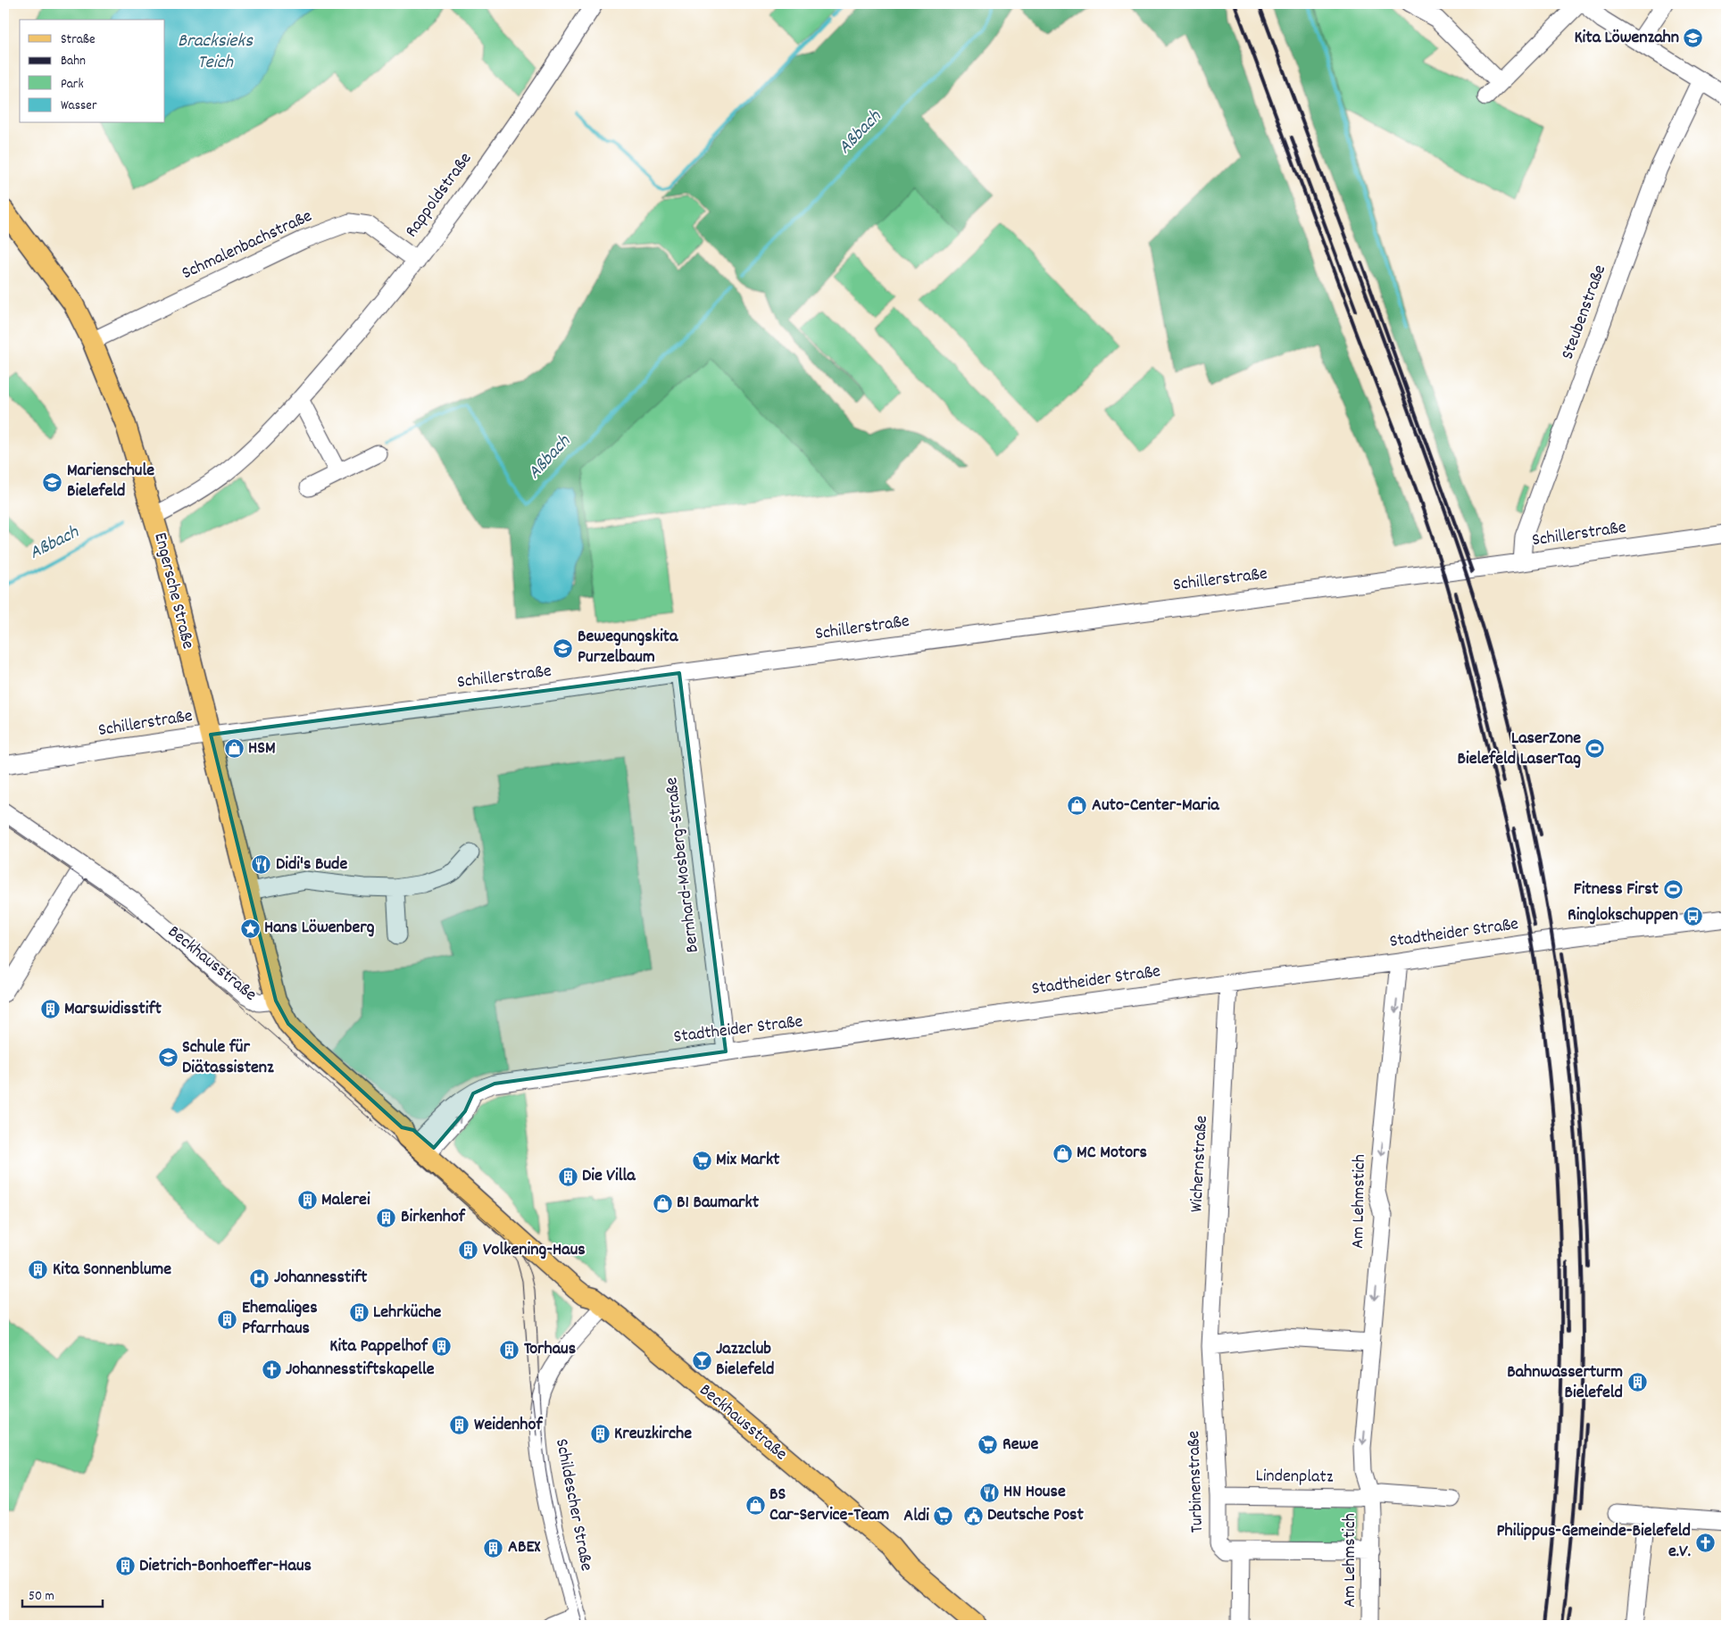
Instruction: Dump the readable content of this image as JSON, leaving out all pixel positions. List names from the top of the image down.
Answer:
{
  "streets": {
    "main road": ["Engersche Straße", "Beckhausstraße"],
    "street": [
      "Rappoldstraße",
      "Schmalenbachstraße",
      "Steubenstraße",
      "Schillerstraße",
      "Bernhard-Mosberg-Straße",
      "Stadtheider Straße",
      "Wichernstraße",
      "Am Lehmstich",
      "Lindenplatz",
      "Turbinenstraße",
      "Schildescher Straße"
    ]
  },
  "crossings": [
    ["Rappoldstraße", "Schmalenbachstraße"],
    ["Rappoldstraße", "Engersche Straße"],
    ["Schmalenbachstraße", "Engersche Straße"],
    ["Steubenstraße", "Schillerstraße"],
    ["Schillerstraße", "Engersche Straße"],
    ["Schillerstraße", "Bernhard-Mosberg-Straße"],
    ["Engersche Straße", "Beckhausstraße"],
    ["Bernhard-Mosberg-Straße", "Stadtheider Straße"],
    ["Stadtheider Straße", "Beckhausstraße"],
    ["Stadtheider Straße", "Wichernstraße"],
    ["Stadtheider Straße", "Am Lehmstich"],
    ["Beckhausstraße", "Schildescher Straße"],
    ["Wichernstraße", "Turbinenstraße"],
    ["Am Lehmstich", "Lindenplatz"],
    ["Lindenplatz", "Turbinenstraße"]
  ],
  "one_way": ["Am Lehmstich"],
  "water": ["Bracksieks Teich", "Aßbach"],
  "places": {
    "school or university": [
      "Kita Löwenzahn",
      "Marienschule Bielefeld",
      "Bewegungskita Purzelbaum",
      "Schule für Diätassistenz"
    ],
    "shop": [
      "HSM",
      "Auto-Center-Maria",
      "MC Motors",
      "B1 Baumarkt",
      "BS Car-Service-Team"
    ],
    "sports": ["LaserZone Bielefeld LaserTag", "Fitness First"],
    "restaurant": ["Didi's Bude", "HN House"],
    "bus stop": ["Ringlokschuppen"],
    "place": ["Hans Löwenberg"],
    "building": [
      "Marswidisstift",
      "Die Villa",
      "Malerei",
      "Birkenhof",
      "Volkening-Haus",
      "Kita Sonnenblume",
      "Lehrküche",
      "Ehemaliges Pfarrhaus",
      "Kita Pappelhof",
      "Torhaus",
      "Bahnwasserturm Bielefeld",
      "Weidenhof",
      "Kreuzkirche",
      "ABEX",
      "Dietrich-Bonhoeffer-Haus"
    ],
    "supermarket": ["Mix Markt", "Rewe", "Aldi"],
    "hospital": ["Johannesstift"],
    "bar": ["Jazzclub Bielefeld"],
    "church": ["Johannesstiftskapelle", "Philippus-Gemeinde-Bielefeld e.V."],
    "public building": ["Deutsche Post"]
  },
  "legend": [
    "Straße",
    "Bahn",
    "Park",
    "Wasser"
  ],
  "scale_bar": "50 m"
}
